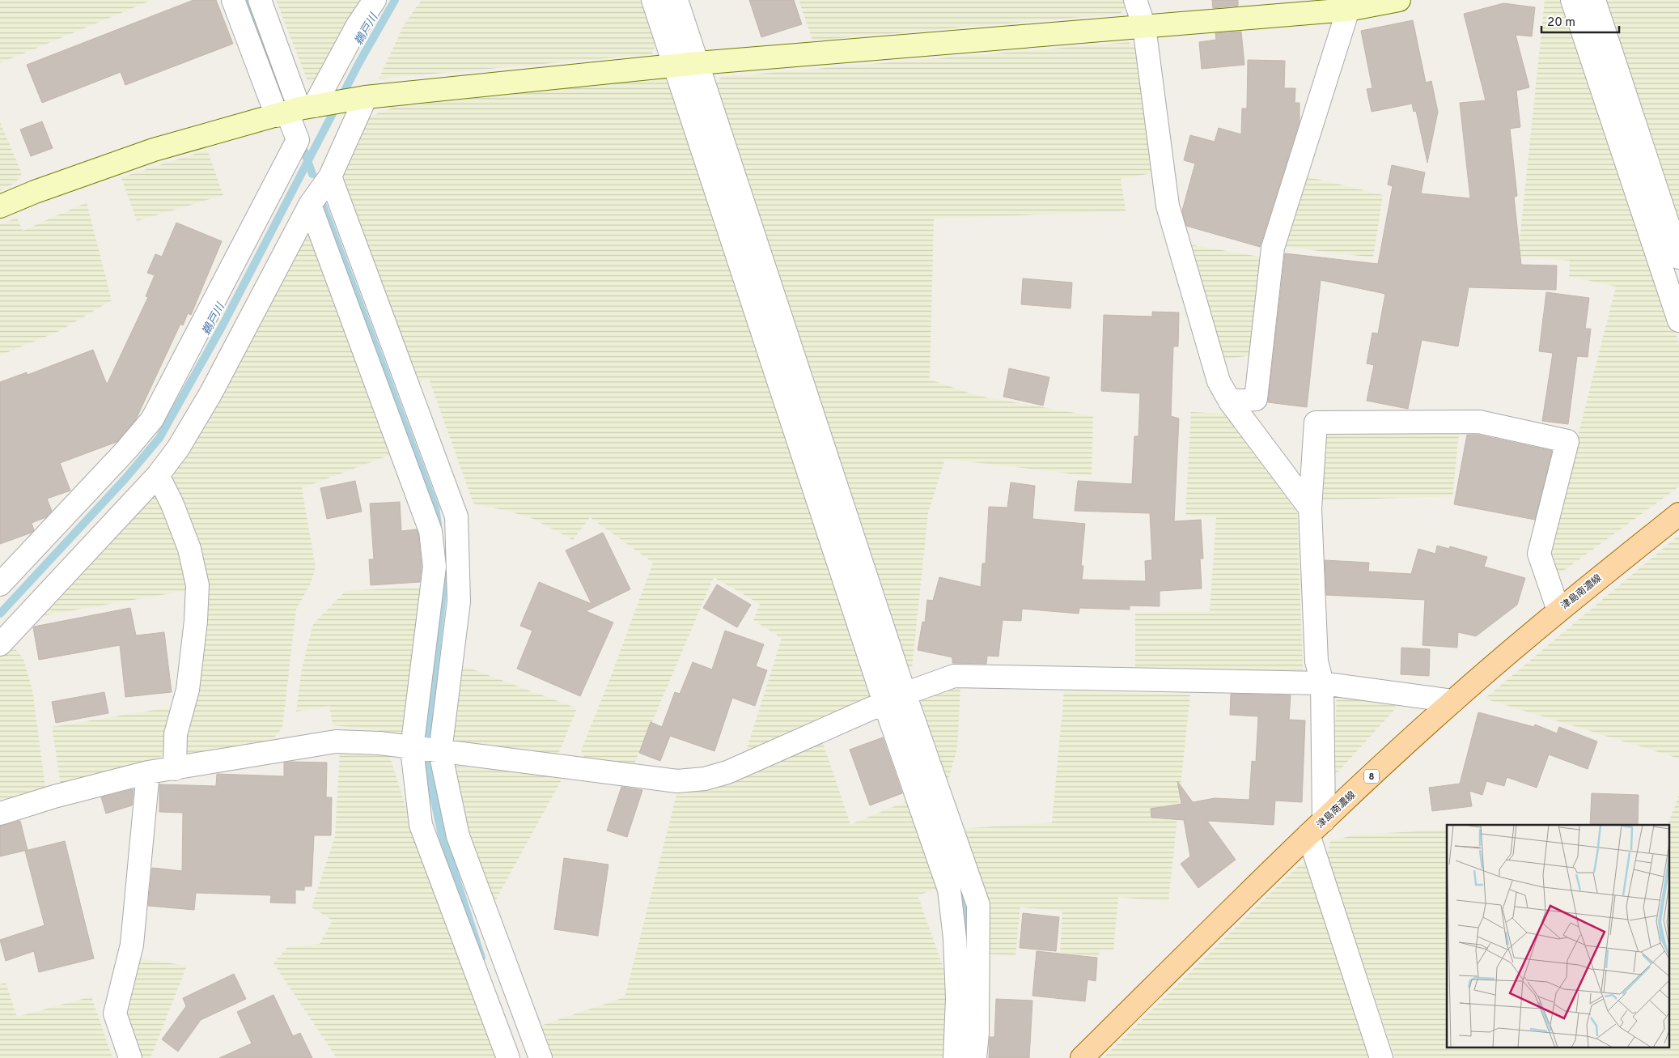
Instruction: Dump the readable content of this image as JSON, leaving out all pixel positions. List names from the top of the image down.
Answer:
{
  "streets": {
    "main road": ["津島南濃線", "8"]
  },
  "water": ["鵜戸川"],
  "scale_bar": "20 m"
}
